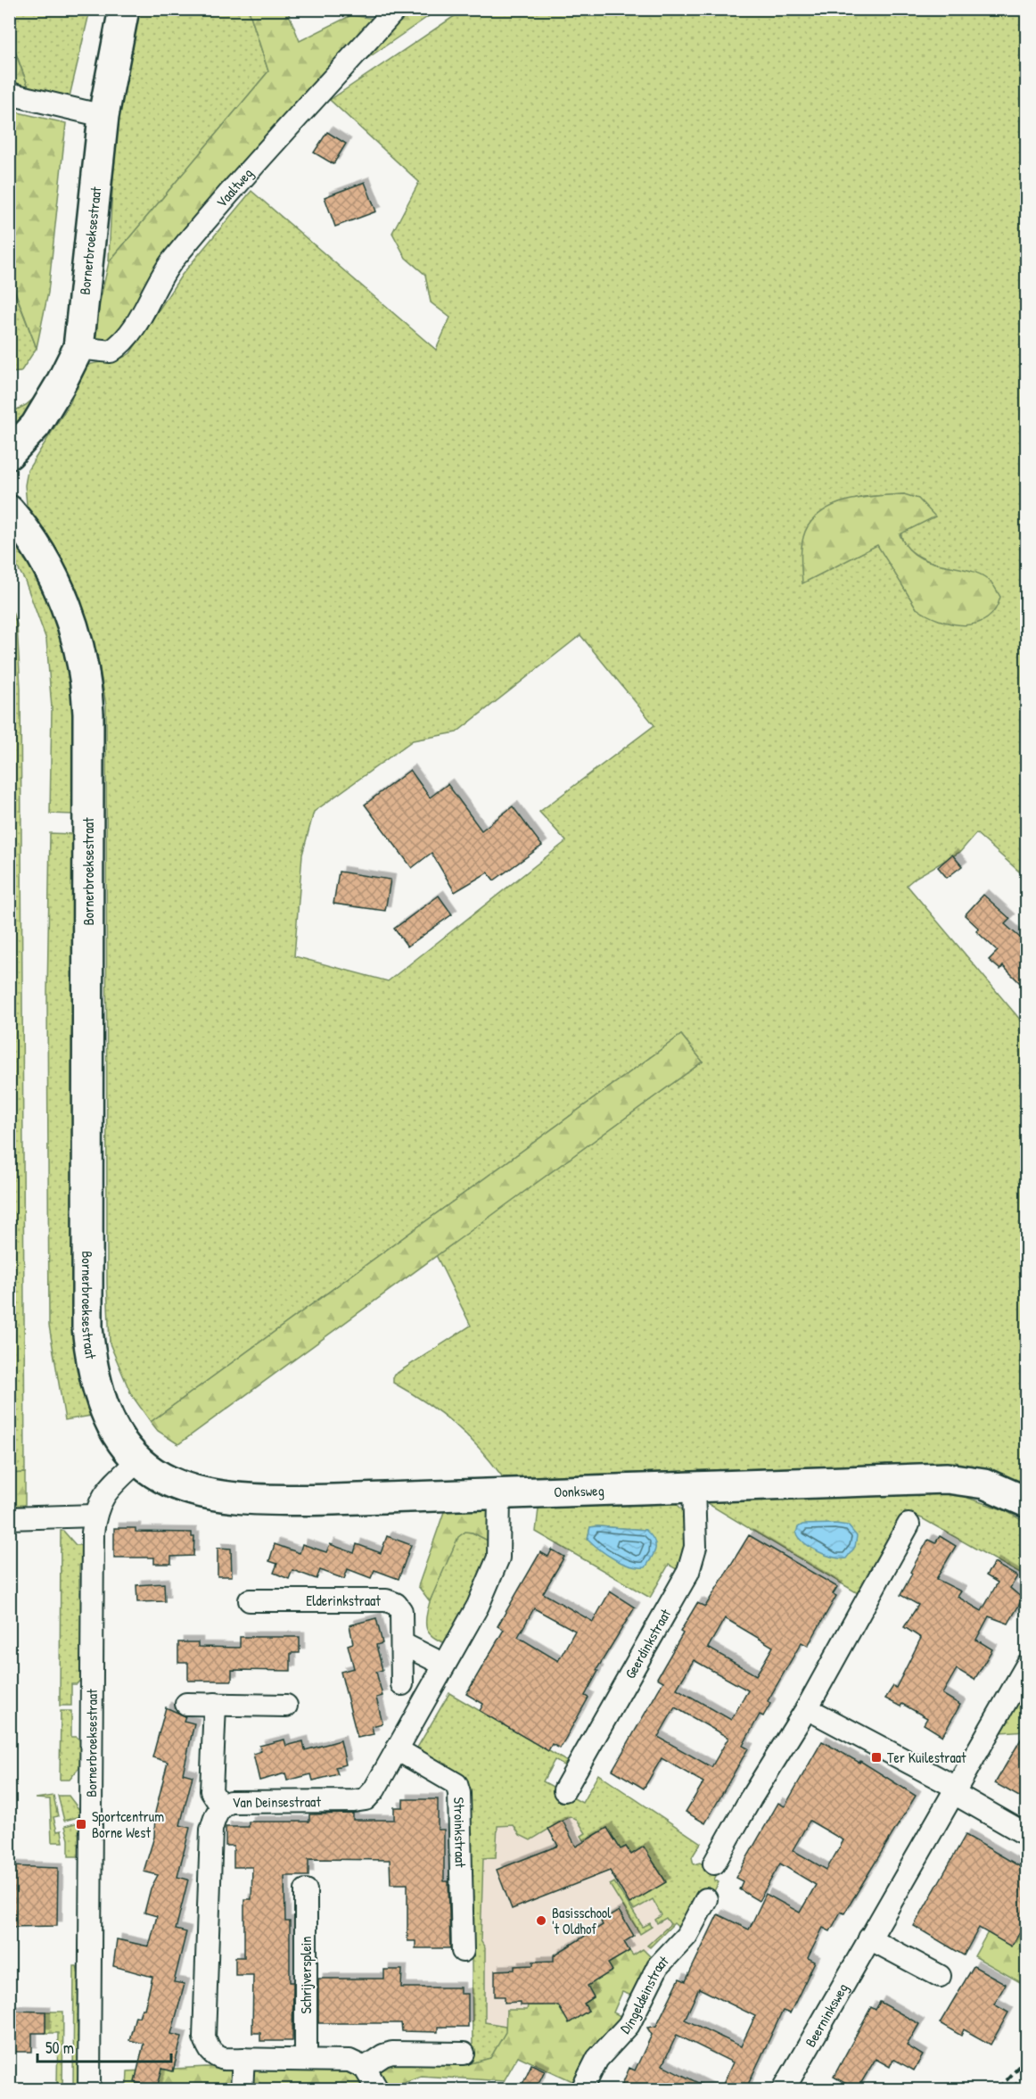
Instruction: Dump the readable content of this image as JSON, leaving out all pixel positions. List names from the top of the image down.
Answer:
{
  "streets": {
    "main road": ["Bornerbroeksestraat", "Oonksweg"],
    "street": [
      "Vaaltweg",
      "Elderinkstraat",
      "Geerdinkstraat",
      "Van Deinsestraat",
      "Stroinkstraat",
      "Schrijversplein",
      "Dingeldeinstraat",
      "Beerninksweg"
    ]
  },
  "crossings": [
    ["Vaaltweg", "Bornerbroeksestraat"],
    ["Bornerbroeksestraat", "Oonksweg"],
    ["Oonksweg", "Geerdinkstraat"],
    ["Oonksweg", "Van Deinsestraat"],
    ["Van Deinsestraat", "Stroinkstraat"],
    ["Van Deinsestraat", "Schrijversplein"]
  ],
  "places": {
    "transit": ["Ter Kuilestraat", "Sportcentrum Borne West"],
    "other": ["Basisschool 't Oldhof"]
  },
  "scale_bar": "50 m"
}
